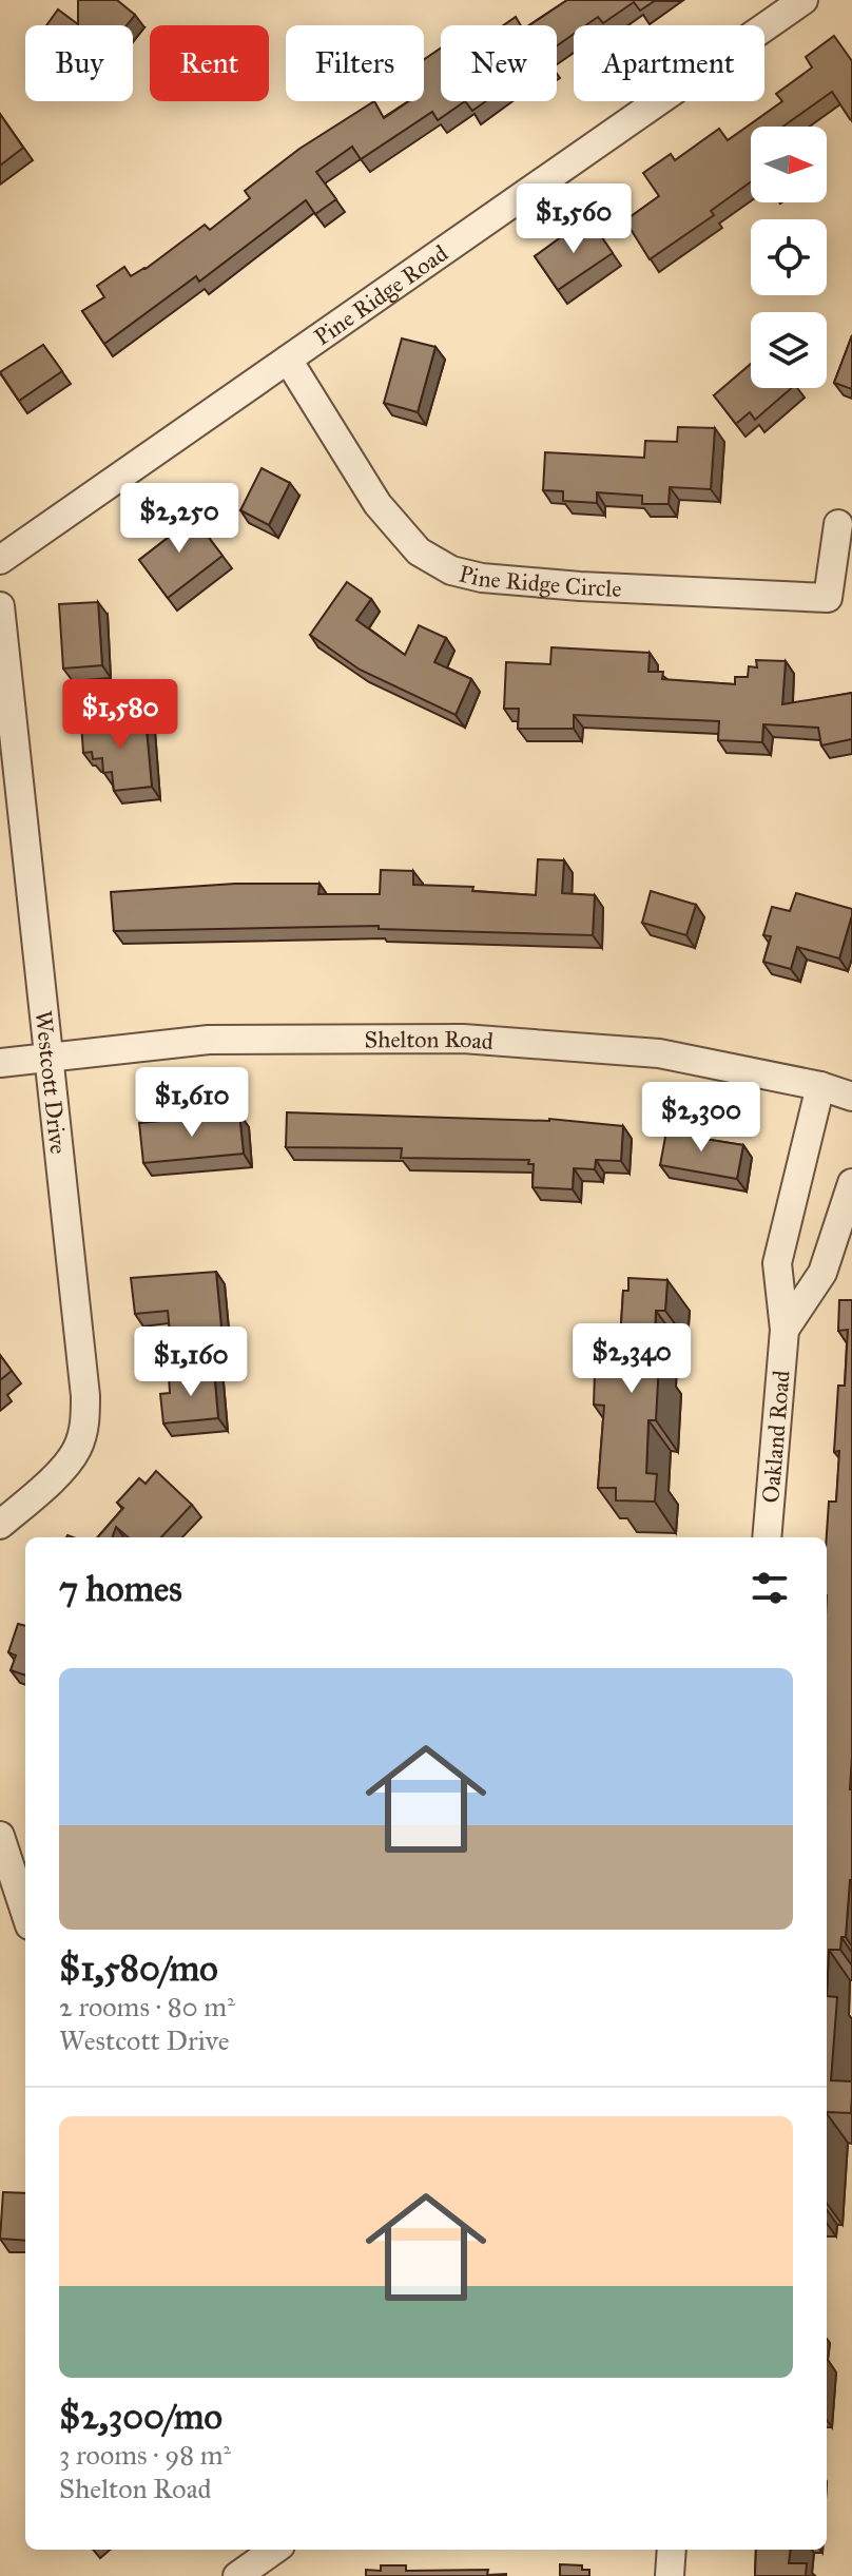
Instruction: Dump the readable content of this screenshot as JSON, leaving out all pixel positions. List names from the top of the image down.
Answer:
{
  "streets": {
    "street": [
      "Pine Ridge Road",
      "Pine Ridge Circle",
      "Shelton Road",
      "Westcott Drive",
      "Oakland Road"
    ]
  },
  "crossings": [
    ["Pine Ridge Road", "Pine Ridge Circle"],
    ["Shelton Road", "Westcott Drive"],
    ["Shelton Road", "Oakland Road"]
  ],
  "north": "right",
  "page": {
    "chip": [
      "Buy",
      "Rent",
      "Filters",
      "New",
      "Apartment"
    ],
    "price": [
      "$1,560",
      "$2,250",
      "$1,580",
      "$1,610",
      "$2,300",
      "$2,340",
      "$1,160"
    ],
    "heading": "7 homes",
    "list": [
      {
        "name": "$1,580/mo",
        "note": "2 rooms · 80 m² · Westcott Drive"
      },
      {
        "name": "$2,300/mo",
        "note": "3 rooms · 98 m² · Shelton Road"
      }
    ]
  }
}
